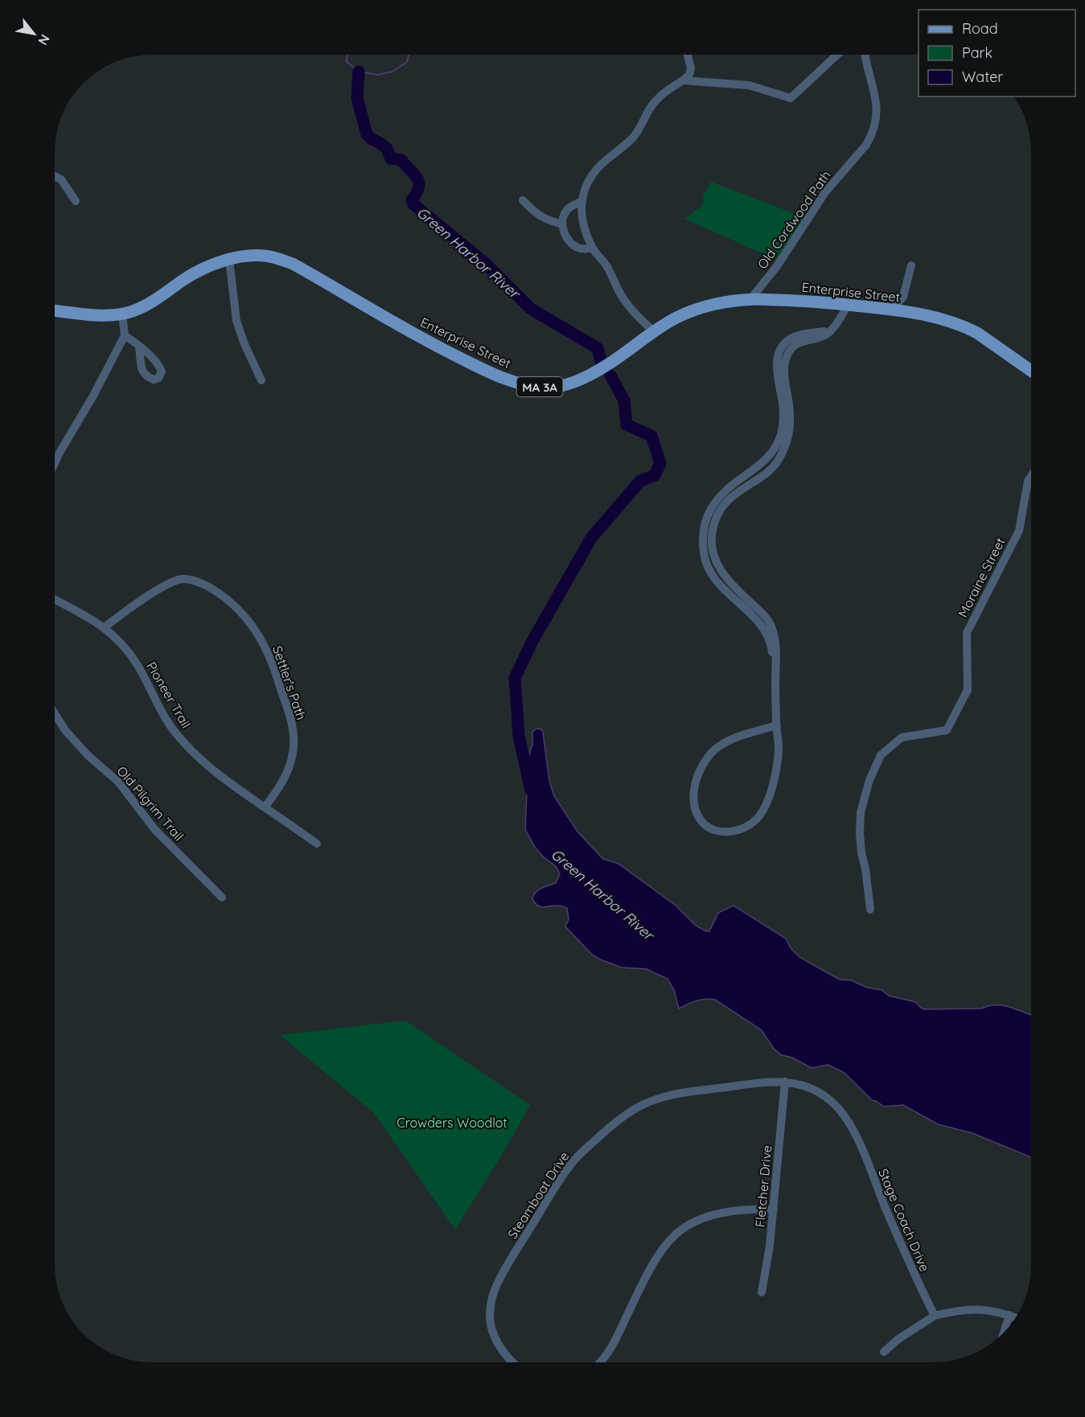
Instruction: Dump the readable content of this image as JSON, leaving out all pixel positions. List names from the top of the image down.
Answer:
{
  "streets": {
    "main road": ["Enterprise Street", "MA 3A"],
    "street": [
      "Old Cordwood Path",
      "Moraine Street",
      "Settler's Path",
      "Pioneer Trail",
      "Old Pilgrim Trail",
      "Fletcher Drive",
      "Steamboat Drive",
      "Stage Coach Drive"
    ]
  },
  "crossings": [
    ["Old Cordwood Path", "Enterprise Street"],
    ["Settler's Path", "Pioneer Trail"],
    ["Fletcher Drive", "Steamboat Drive"],
    ["Fletcher Drive", "Stage Coach Drive"],
    ["Steamboat Drive", "Stage Coach Drive"]
  ],
  "water": ["Green Harbor River"],
  "parks": ["Crowders Woodlot"],
  "legend": ["Road", "Park", "Water"],
  "north": "bottom right"
}
